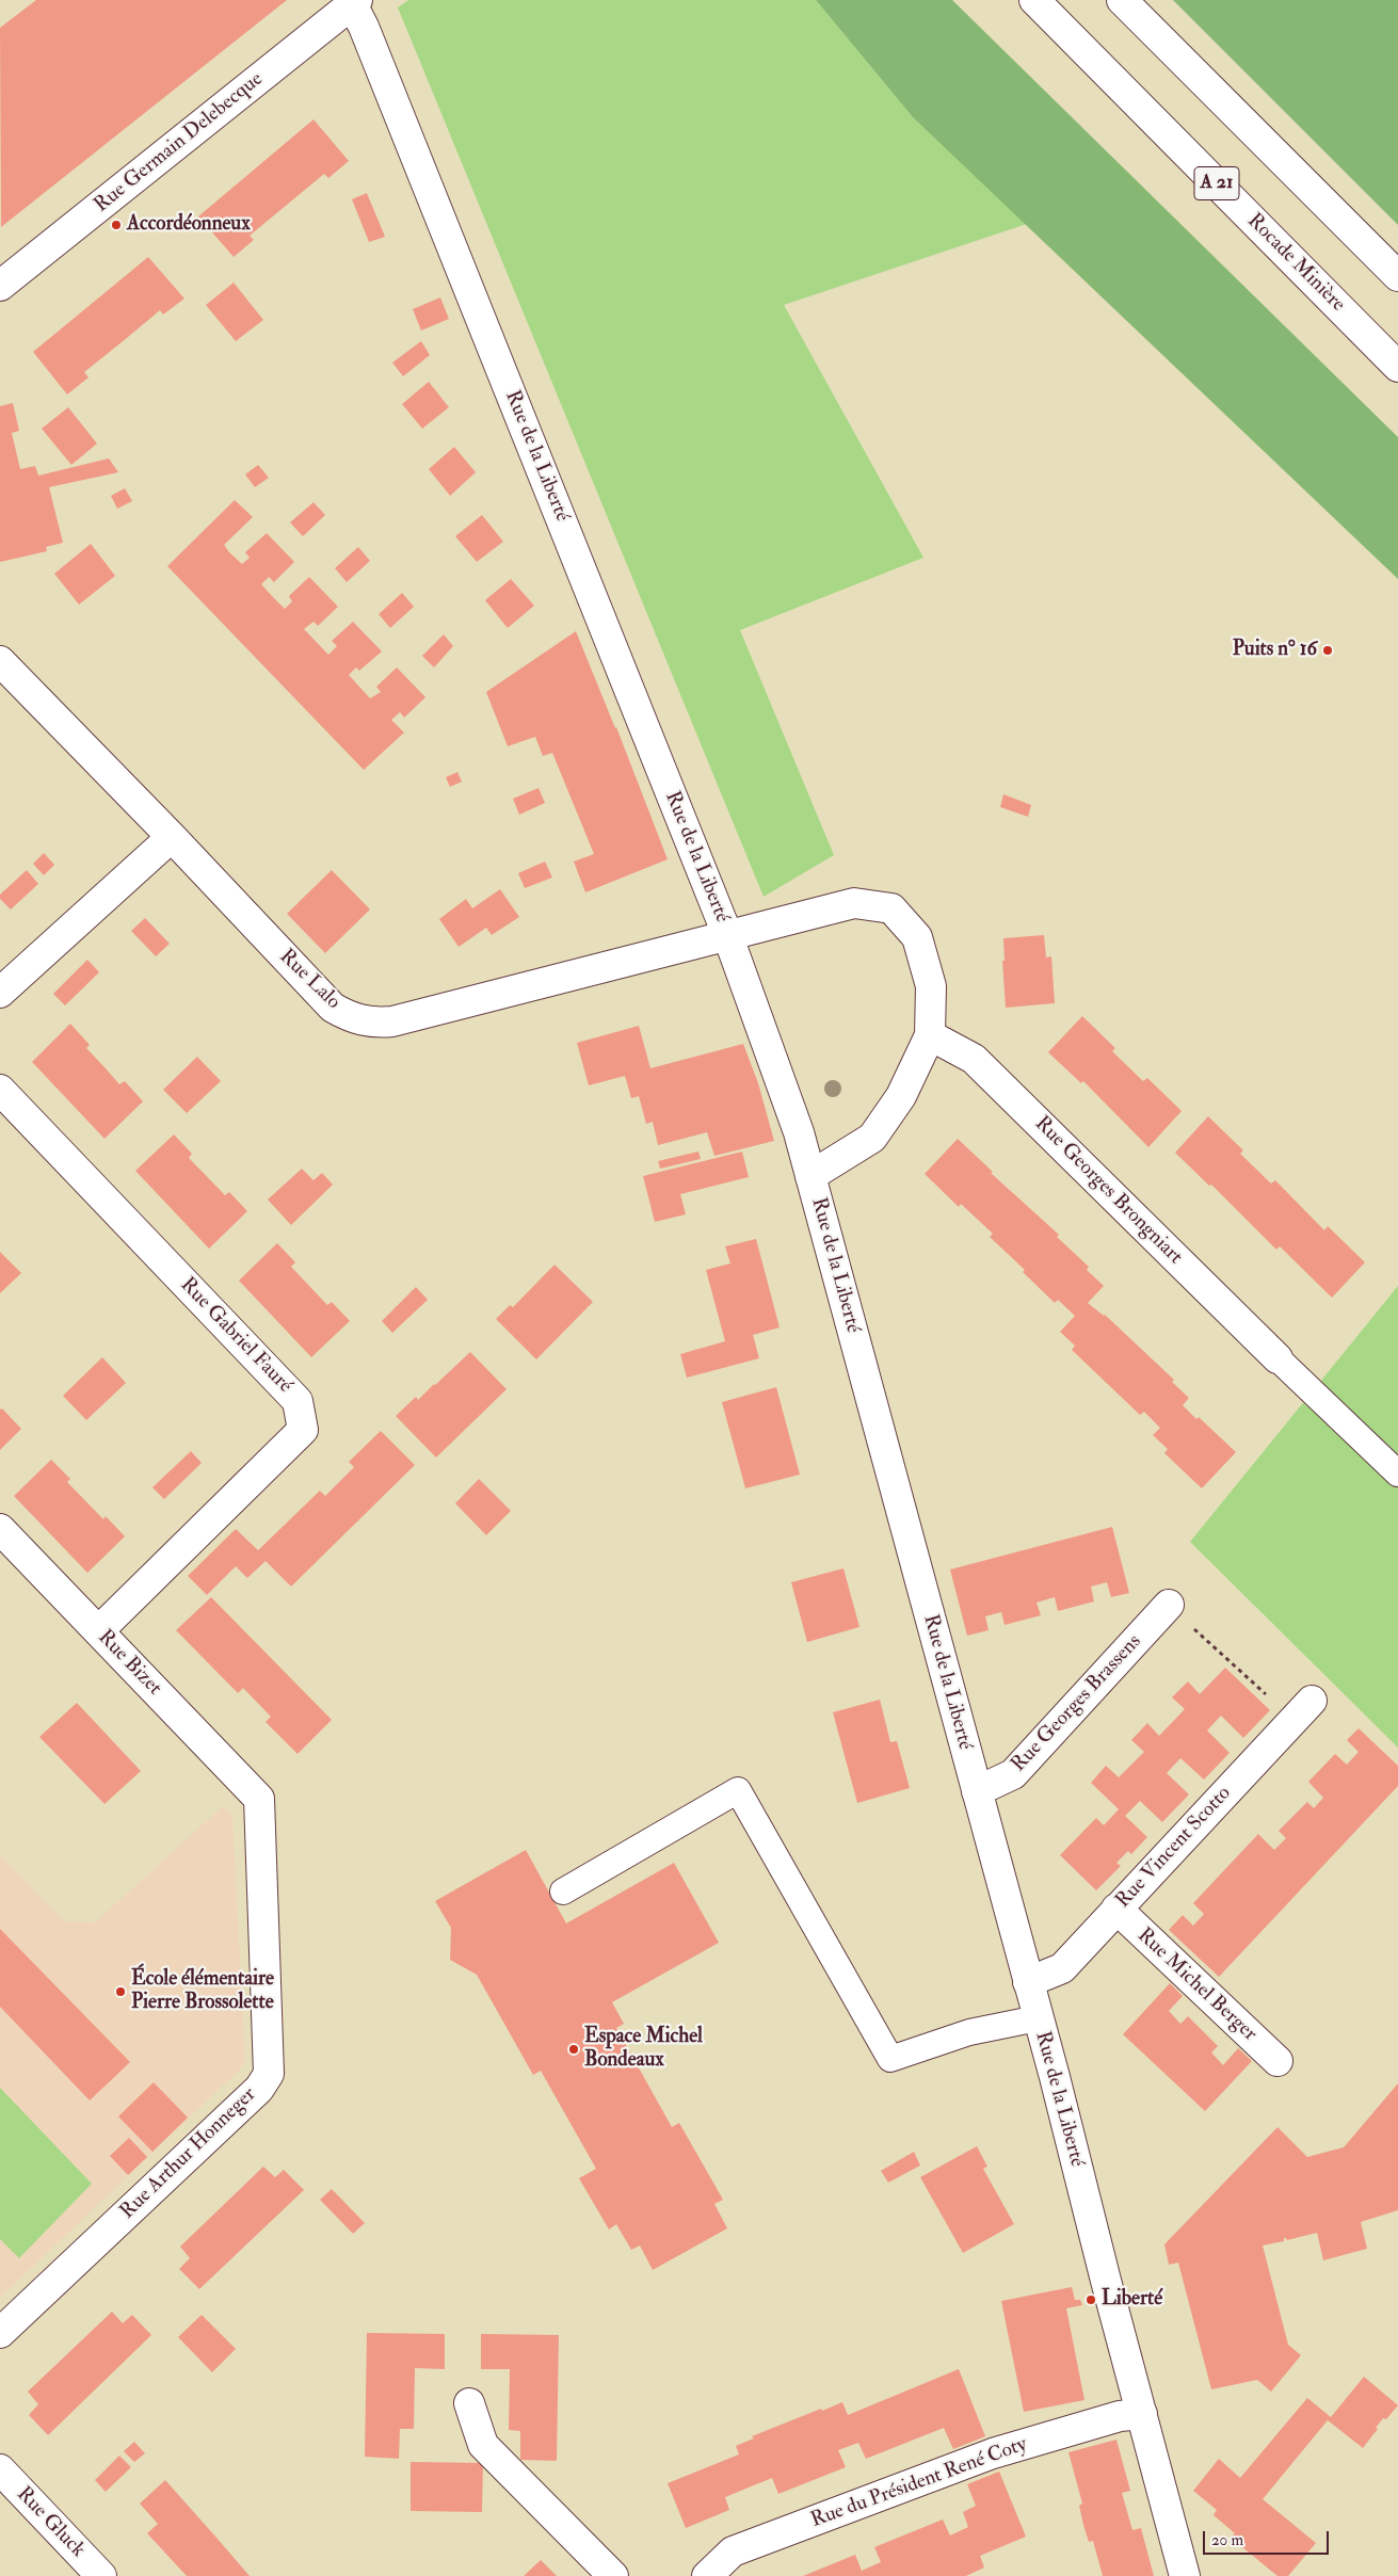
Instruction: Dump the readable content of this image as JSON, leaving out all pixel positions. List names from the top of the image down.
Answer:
{
  "streets": {
    "main road": [
      "Rue Germain Delebecque",
      "A 21",
      "Rocade Minière",
      "Rue de la Liberté",
      "Rue Lalo",
      "Rue Georges Brongniart",
      "Rue Gabriel Fauré",
      "Rue Bizet",
      "Rue Georges Brassens",
      "Rue Vincent Scotto",
      "Rue Michel Berger",
      "Rue Arthur Honneger",
      "Rue du Président René Coty",
      "Rue Gluck"
    ]
  },
  "crossings": [
    ["Rue Germain Delebecque", "Rue de la Liberté"],
    ["Rue de la Liberté", "Rue Lalo"],
    ["Rue de la Liberté", "Rue Georges Brassens"],
    ["Rue de la Liberté", "Rue Vincent Scotto"],
    ["Rue de la Liberté", "Rue du Président René Coty"],
    ["Rue Lalo", "Rue Georges Brongniart"],
    ["Rue Gabriel Fauré", "Rue Bizet"],
    ["Rue Bizet", "Rue Arthur Honneger"],
    ["Rue Vincent Scotto", "Rue Michel Berger"]
  ],
  "places": [
    "Accordéonneux",
    "Puits n° 16",
    "École élémentaire Pierre Brossolette",
    "Espace Michel Bondeaux",
    "Liberté"
  ],
  "scale_bar": "20 m"
}
